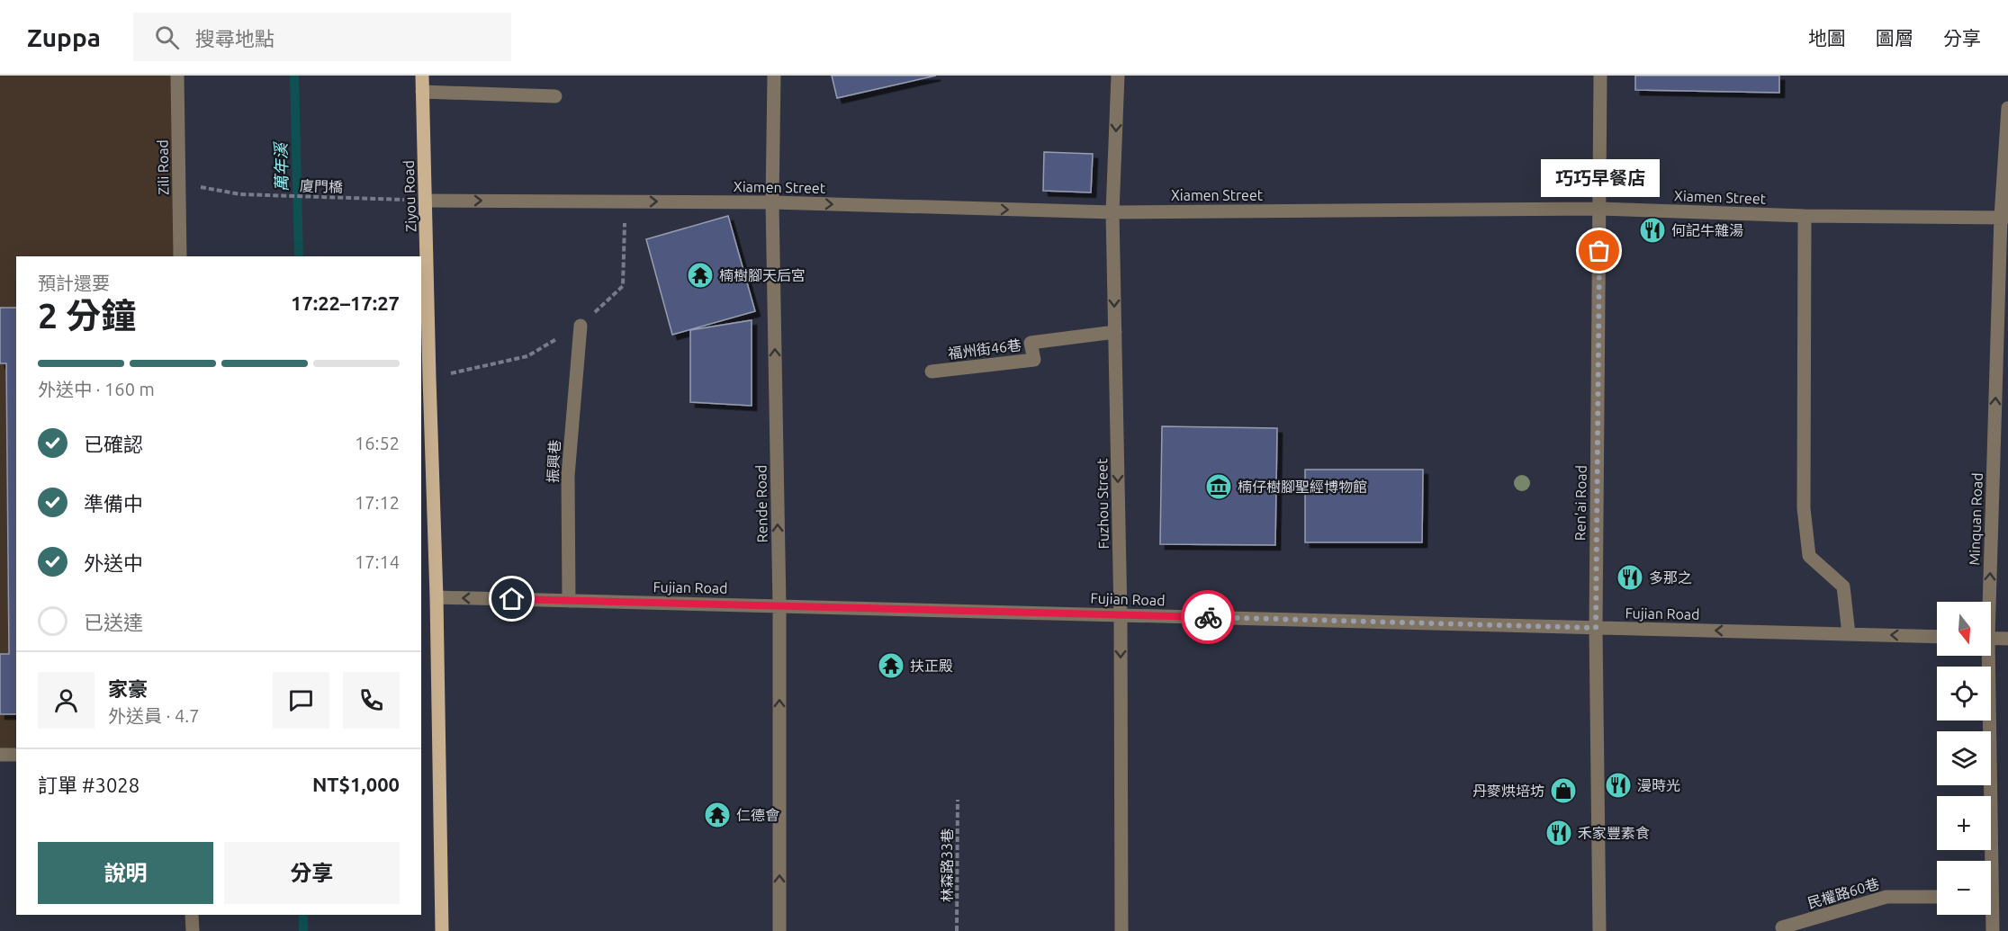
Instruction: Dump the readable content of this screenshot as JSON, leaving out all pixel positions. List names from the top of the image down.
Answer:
{
  "streets": {
    "main road": ["Ziyou Road"],
    "street": [
      "Zili Road",
      "Xiamen Street",
      "福州街46巷",
      "振興巷",
      "Ren'ai Road",
      "Rende Road",
      "Fuzhou Street",
      "Minquan Road",
      "Fujian Road",
      "民權路60巷"
    ],
    "path": ["廈門橋", "林森路33巷"]
  },
  "crossings": [
    ["Zili Road", "廈門橋"],
    ["廈門橋", "Xiamen Street"],
    ["廈門橋", "Ziyou Road"],
    ["Xiamen Street", "Ziyou Road"],
    ["Xiamen Street", "Ren'ai Road"],
    ["Xiamen Street", "Rende Road"],
    ["Xiamen Street", "Fuzhou Street"],
    ["Xiamen Street", "Minquan Road"],
    ["Ziyou Road", "Fujian Road"],
    ["福州街46巷", "Fuzhou Street"],
    ["振興巷", "Fujian Road"],
    ["Ren'ai Road", "Fujian Road"],
    ["Rende Road", "Fujian Road"],
    ["Fuzhou Street", "Fujian Road"]
  ],
  "one_way": [
    "Xiamen Street",
    "Rende Road",
    "Fuzhou Street",
    "Minquan Road"
  ],
  "water": ["萬年溪"],
  "places": {
    "restaurant": [
      "何記牛雜湯",
      "多那之",
      "漫時光",
      "禾家豐素食"
    ],
    "other": ["巧巧早餐店"],
    "temple": ["楠樹腳天后宮", "扶正殿", "仁德會"],
    "museum": ["楠仔樹腳聖經博物館"],
    "shop": ["丹麥烘培坊"]
  },
  "north": "bottom",
  "page": {
    "header": "Zuppa",
    "search": "搜尋地點",
    "nav": ["地圖", "圖層", "分享"],
    "bubble": "巧巧早餐店",
    "heading": ["2 分鐘", "預計還要", "17:22–17:27"],
    "panel": [
      "家豪",
      "外送員 · 4.7",
      "訂單 #3028",
      "NT$1,000"
    ],
    "bar": "外送中 · 160 m",
    "list": [
      ["已確認", "16:52"],
      ["準備中", "17:12"],
      ["外送中", "17:14"],
      "已送達"
    ],
    "map_buttons": ["+", "−"],
    "buttons": ["說明", "分享"]
  }
}
